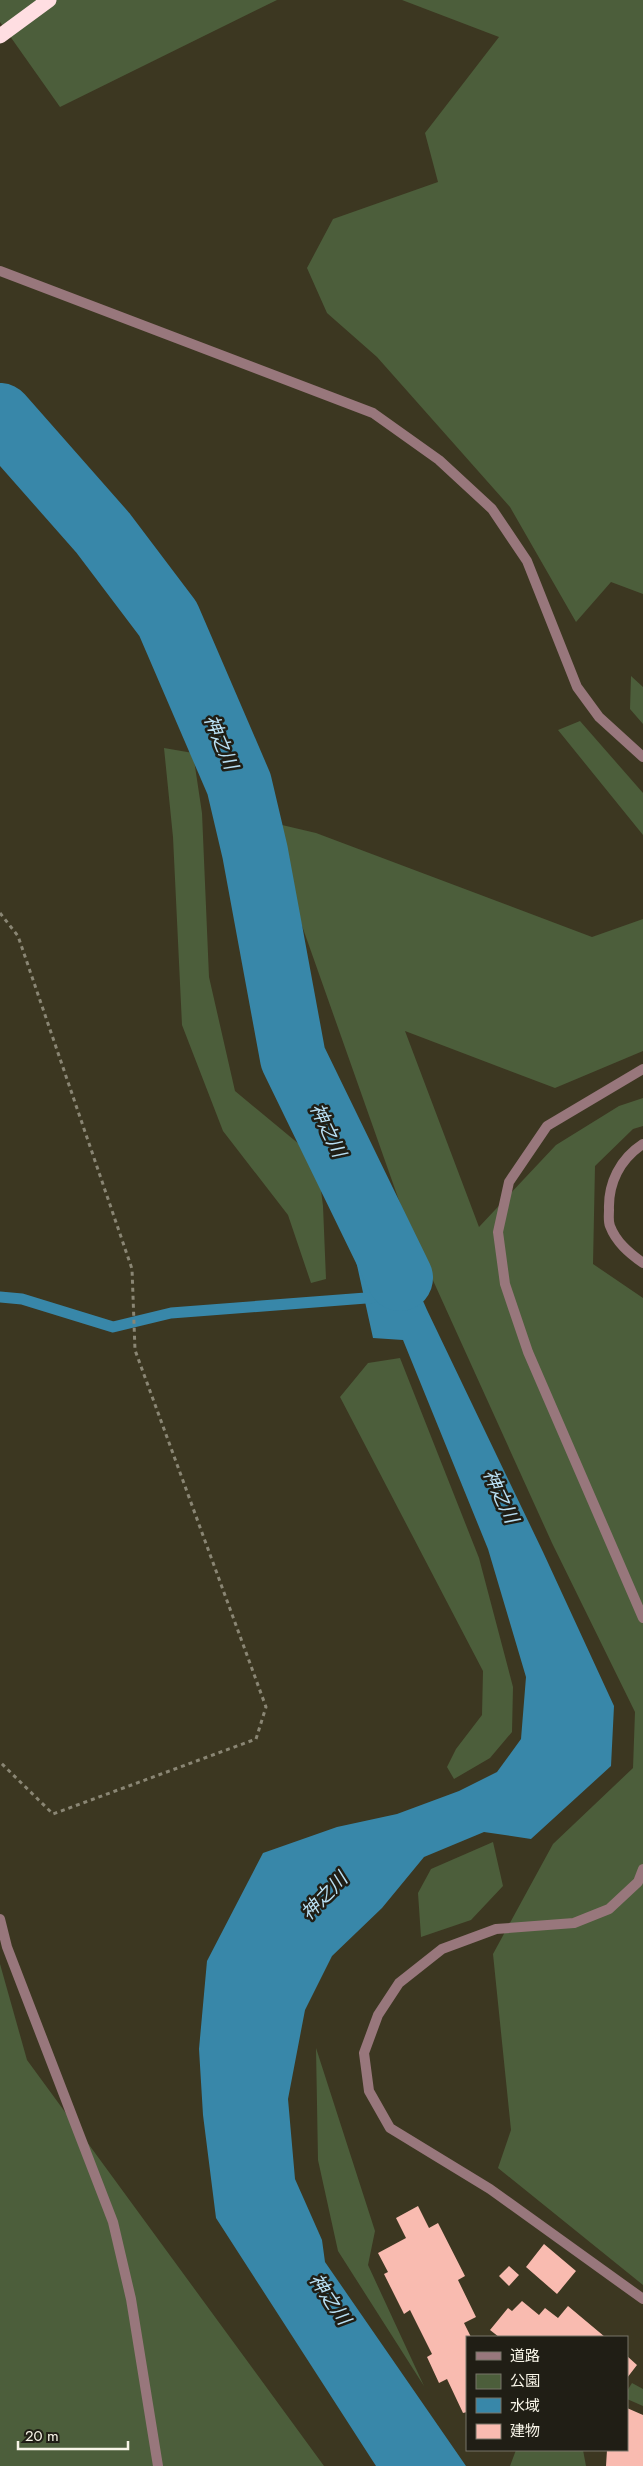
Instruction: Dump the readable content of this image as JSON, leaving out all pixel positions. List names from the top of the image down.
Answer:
{
  "water": ["神之川"],
  "legend": [
    "道路",
    "公園",
    "水域",
    "建物"
  ],
  "scale_bar": "20 m"
}
